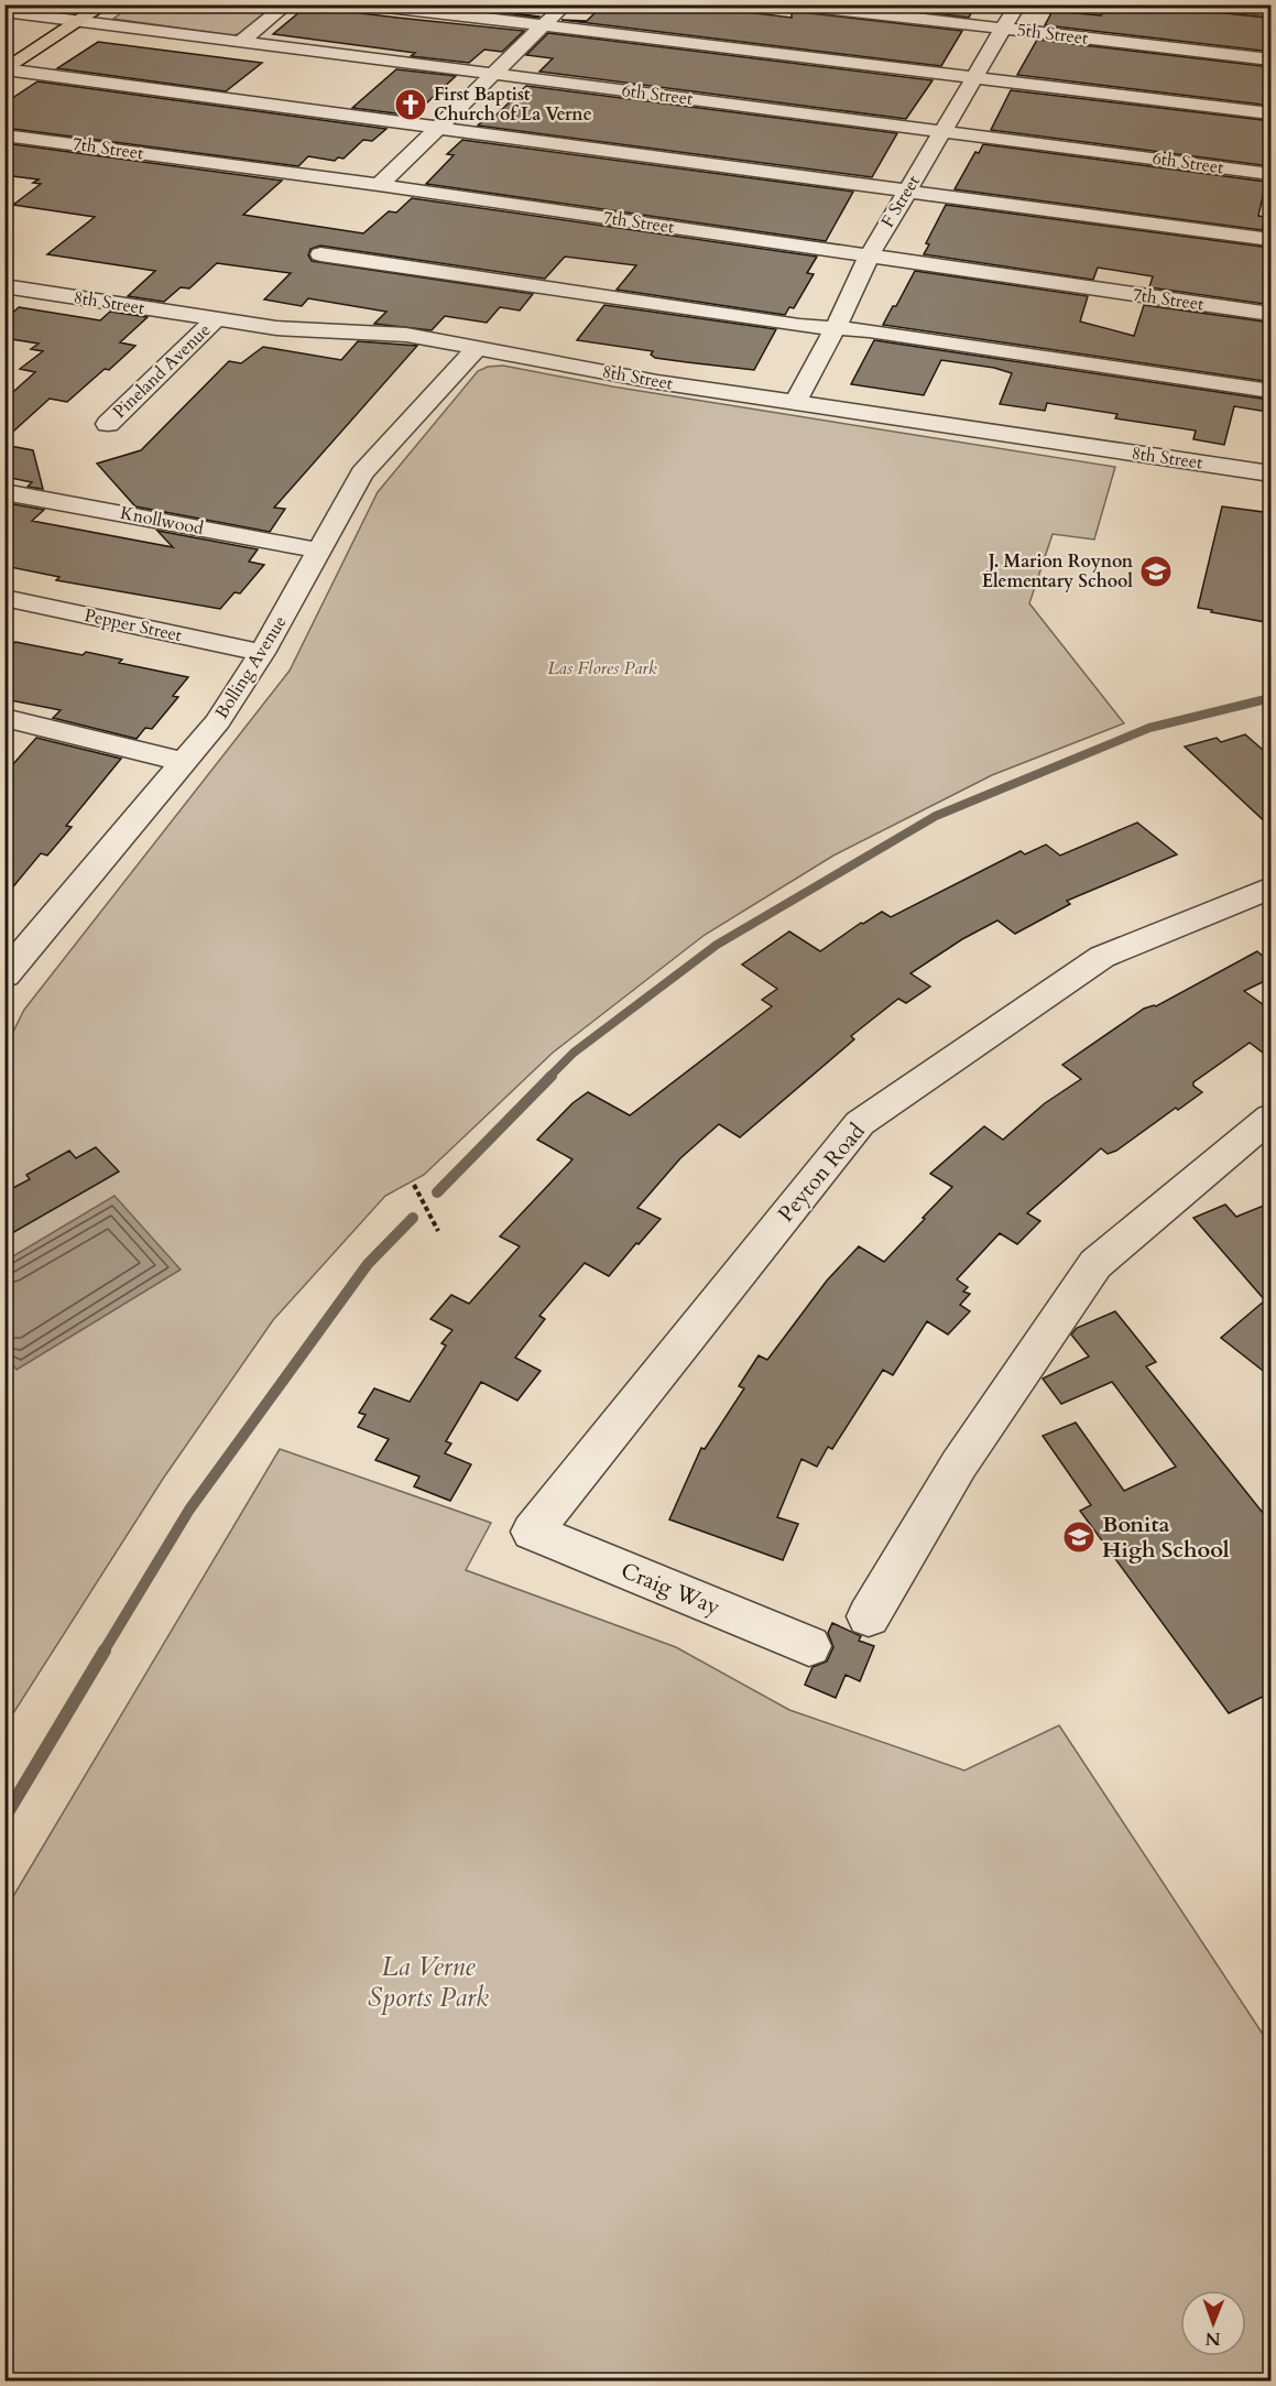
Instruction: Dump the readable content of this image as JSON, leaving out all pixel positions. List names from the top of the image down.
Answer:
{
  "streets": {
    "street": [
      "5th Street",
      "6th Street",
      "7th Street",
      "F Street",
      "8th Street",
      "Pineland Avenue",
      "Knollwood",
      "Pepper Street",
      "Bolling Avenue",
      "Peyton Road",
      "Craig Way"
    ]
  },
  "crossings": [
    ["5th Street", "F Street"],
    ["6th Street", "F Street"],
    ["7th Street", "F Street"],
    ["F Street", "8th Street"],
    ["8th Street", "Pineland Avenue"],
    ["8th Street", "Bolling Avenue"],
    ["Knollwood", "Bolling Avenue"],
    ["Pepper Street", "Bolling Avenue"],
    ["Peyton Road", "Craig Way"]
  ],
  "parks": ["Las Flores Park", "La Verne Sports Park"],
  "places": {
    "church": ["First Baptist Church of La Verne"],
    "school or university": ["J. Marion Roynon Elementary School", "Bonita High School"]
  },
  "north": "bottom"
}
